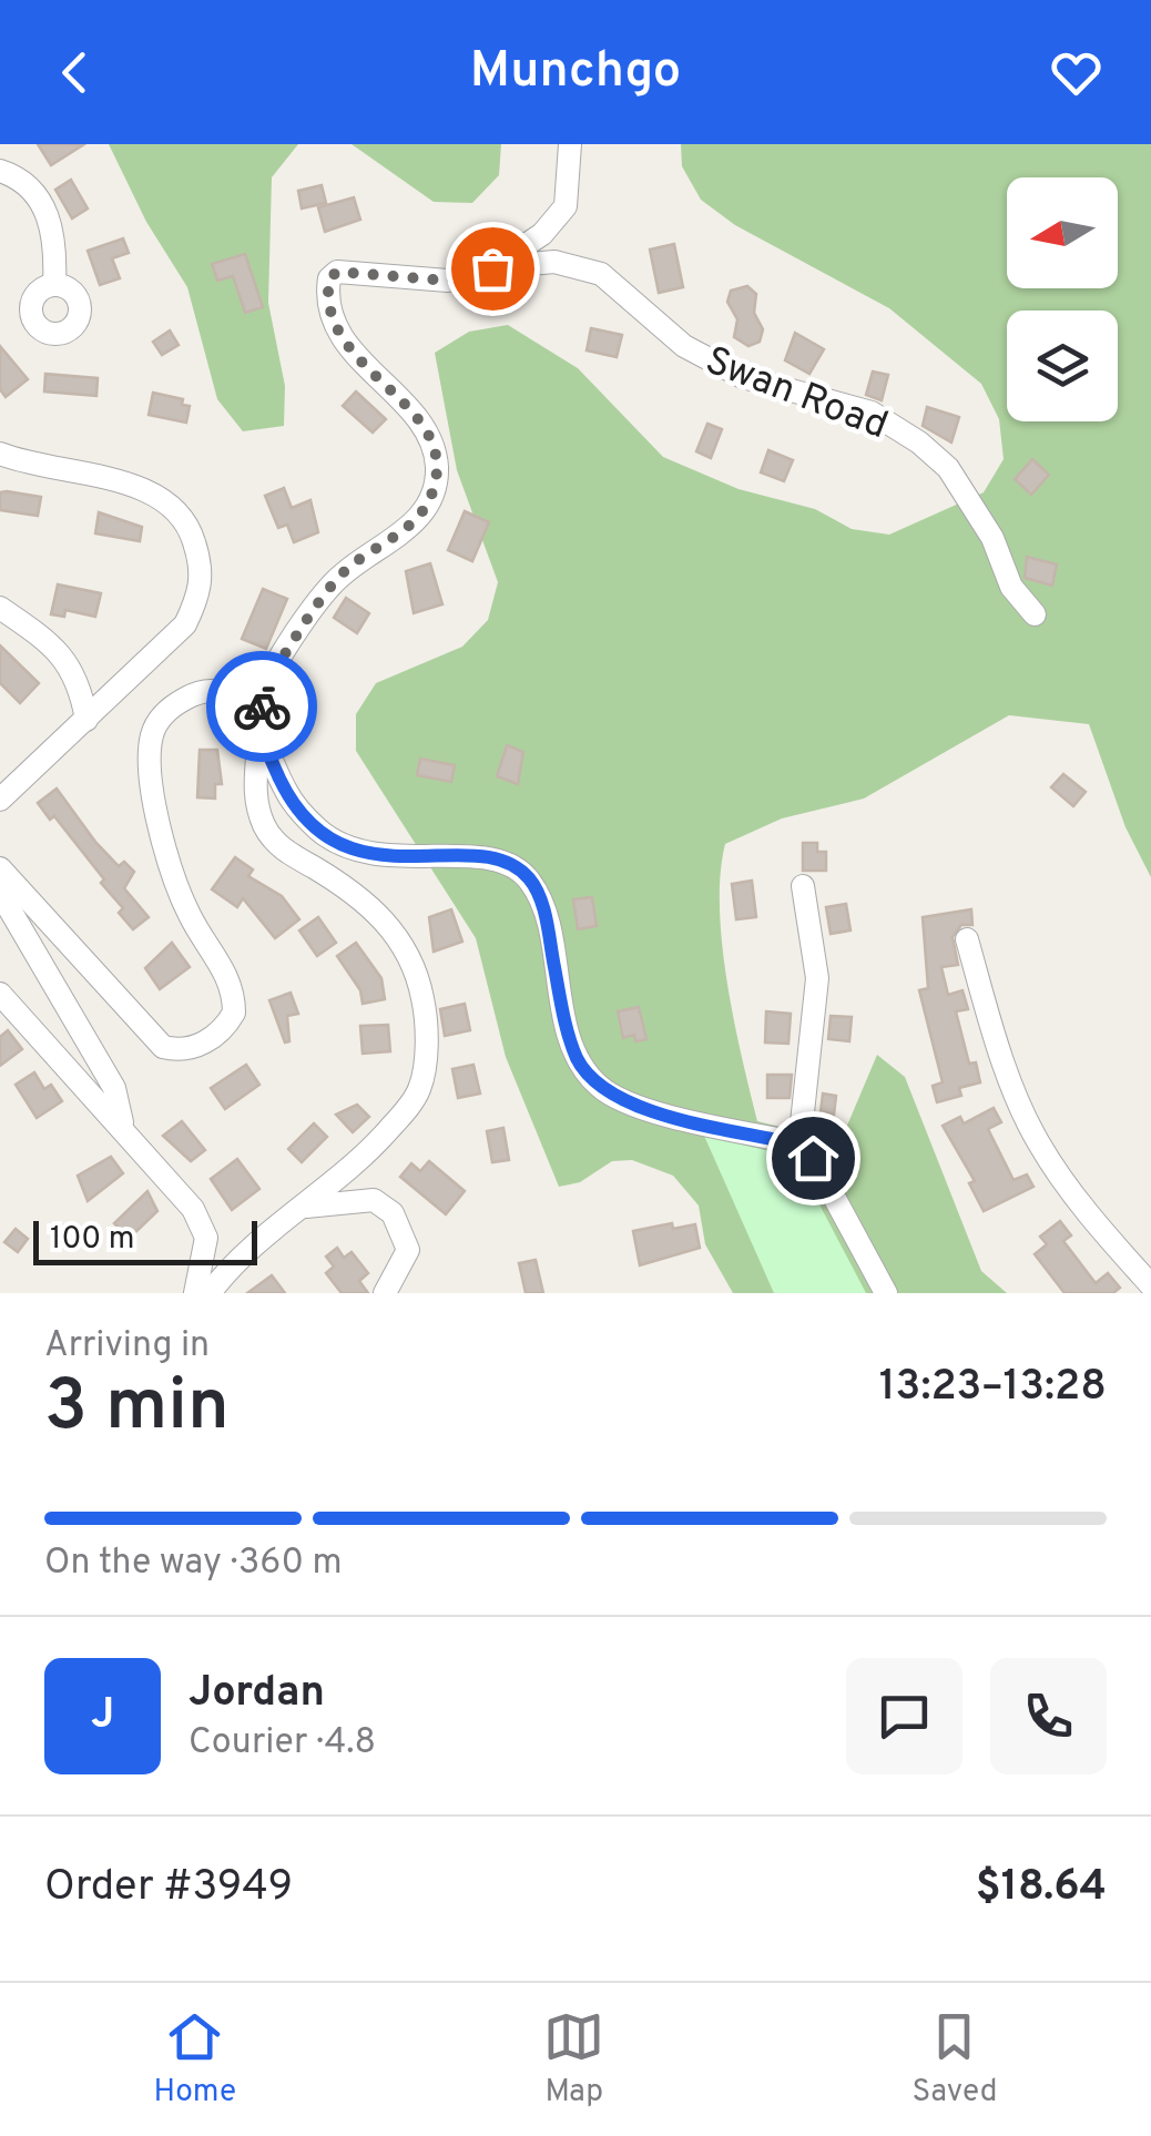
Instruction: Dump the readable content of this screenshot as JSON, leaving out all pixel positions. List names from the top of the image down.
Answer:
{
  "streets": {
    "street": ["Swan Road"]
  },
  "scale_bar": "100 m",
  "north": "left",
  "page": {
    "header": "Munchgo",
    "scale": "100 m",
    "heading": ["3 min", "Arriving in", "13:23–13:28"],
    "panel": [
      "Jordan",
      "Courier · 4.8",
      "Order #3949",
      "$18.64"
    ],
    "bar": "On the way · 360 m",
    "round": "J",
    "tabs": ["Home", "Map", "Saved"]
  }
}
